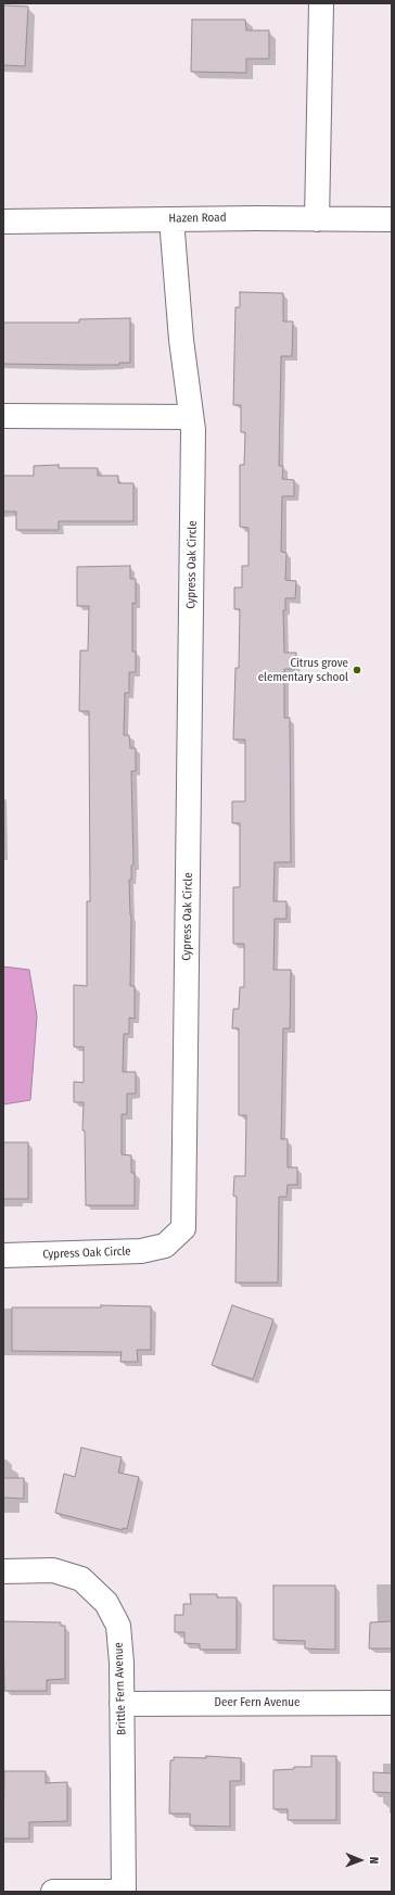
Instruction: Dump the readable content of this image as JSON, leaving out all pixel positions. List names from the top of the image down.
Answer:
{
  "streets": {
    "street": [
      "Hazen Road",
      "Cypress Oak Circle",
      "Brittle Fern Avenue",
      "Deer Fern Avenue"
    ]
  },
  "crossings": [
    ["Hazen Road", "Cypress Oak Circle"],
    ["Brittle Fern Avenue", "Deer Fern Avenue"]
  ],
  "places": ["Citrus grove elementary school"],
  "north": "right"
}
